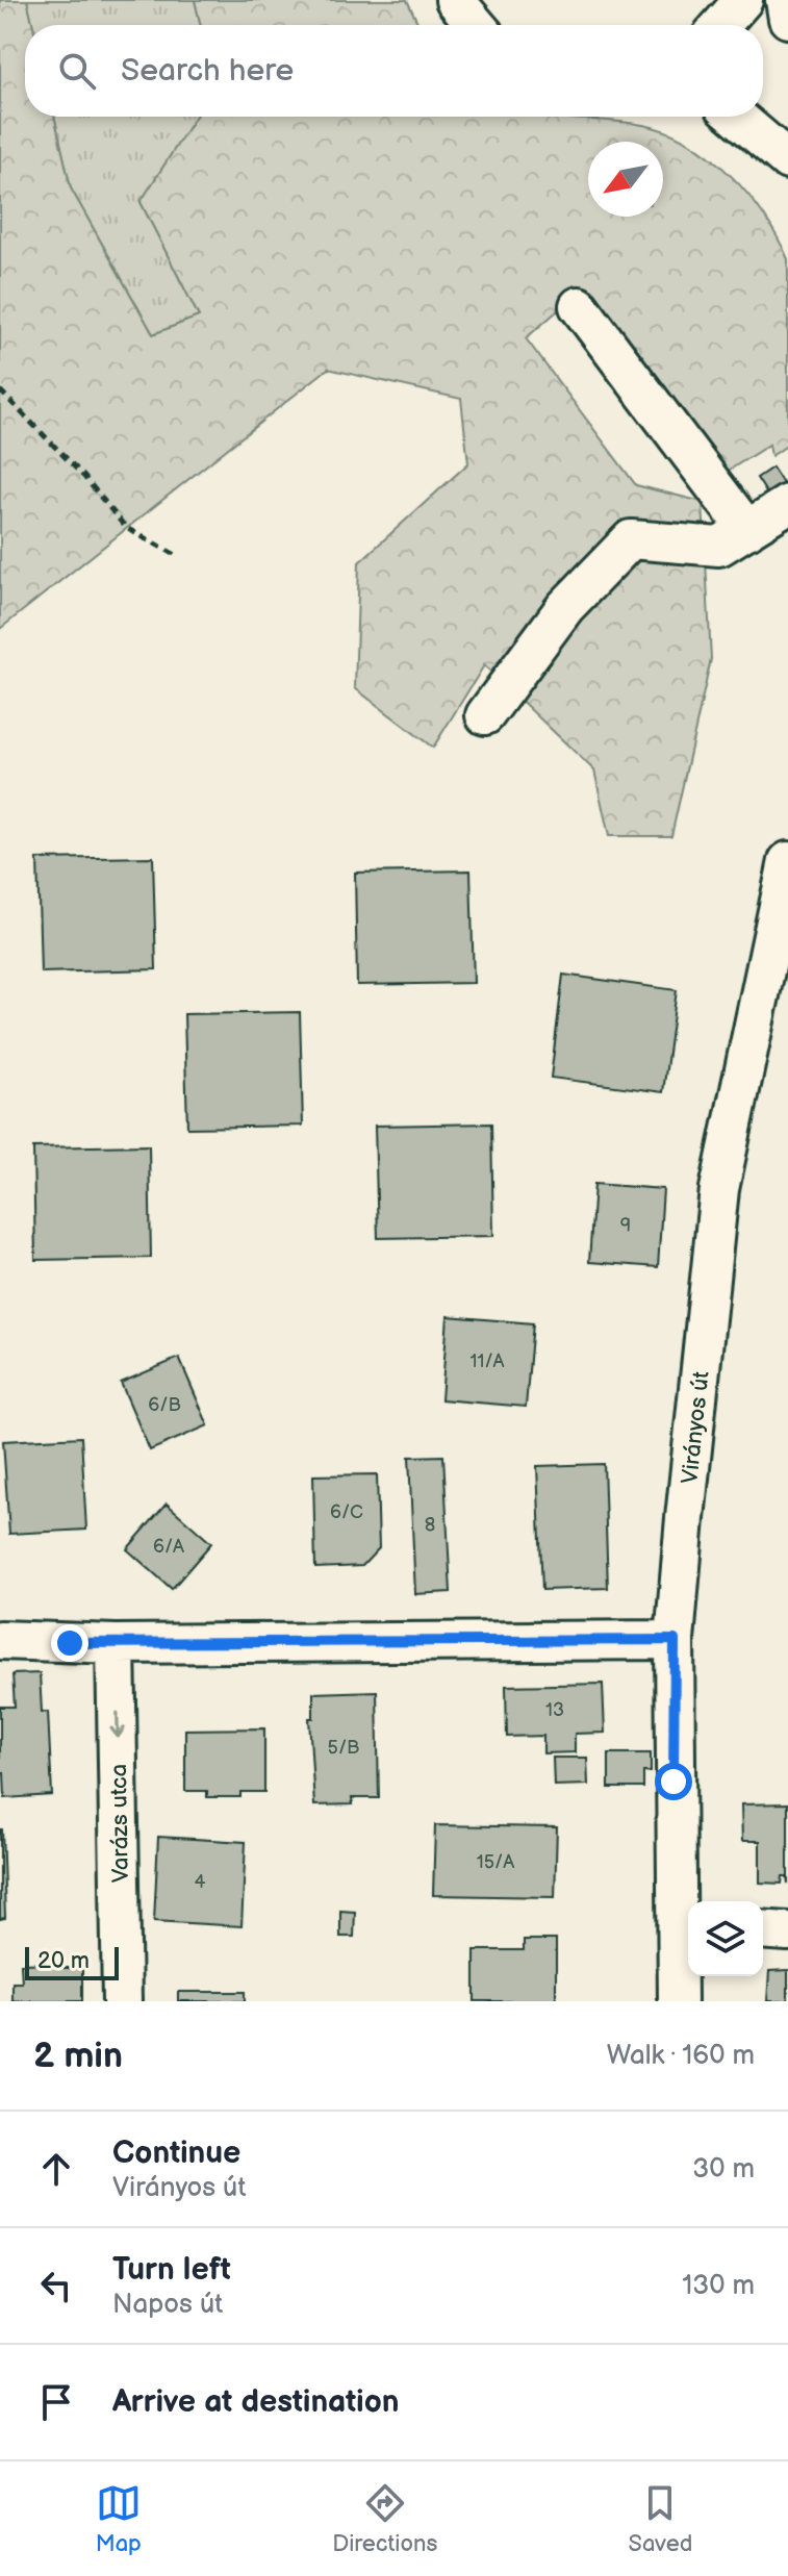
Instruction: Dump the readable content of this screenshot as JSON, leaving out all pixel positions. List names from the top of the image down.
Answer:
{
  "streets": {
    "street": ["Virányos út", "Varázs utca"]
  },
  "one_way": ["Varázs utca"],
  "house_numbers": [
    "9",
    "11/A",
    "6/B",
    "6/C",
    "8",
    "6/A",
    "13",
    "5/B",
    "15/A",
    "4"
  ],
  "scale_bar": "20 m",
  "north": "bottom left",
  "page": {
    "search": "Search here",
    "scale": "20 m",
    "heading": ["2 min", "Walk · 160 m"],
    "list": [
      ["Continue", "Virányos út", "30 m"],
      ["Turn left", "Napos út", "130 m"],
      "Arrive at destination"
    ],
    "nav": ["Map", "Directions", "Saved"]
  }
}
